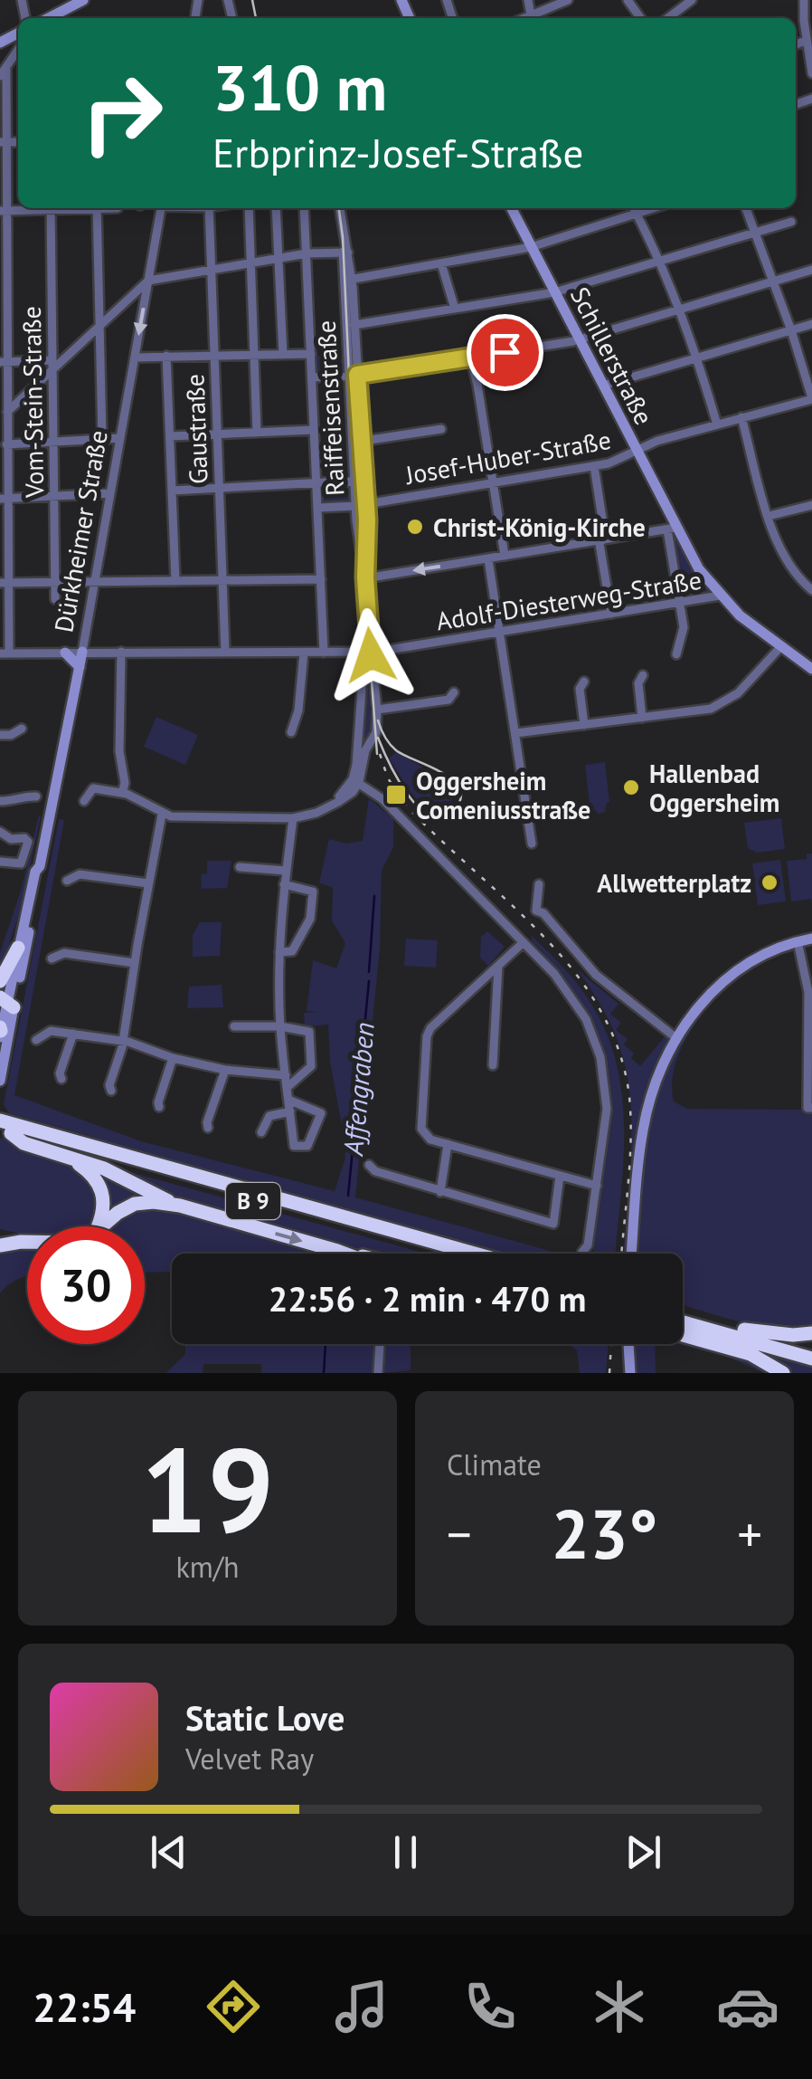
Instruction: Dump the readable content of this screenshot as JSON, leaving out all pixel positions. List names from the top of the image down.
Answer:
{
  "streets": {
    "highway": ["B 9"],
    "street": [
      "Schillerstraße",
      "Vom-Stein-Straße",
      "Raiffeisenstraße",
      "Gaustraße",
      "Josef-Huber-Straße",
      "Dürkheimer Straße",
      "Adolf-Diesterweg-Straße"
    ]
  },
  "crossings": [
    ["Schillerstraße", "Josef-Huber-Straße"],
    ["Schillerstraße", "Adolf-Diesterweg-Straße"],
    ["Raiffeisenstraße", "Josef-Huber-Straße"],
    ["Raiffeisenstraße", "Adolf-Diesterweg-Straße"],
    ["Gaustraße", "Adolf-Diesterweg-Straße"],
    ["Dürkheimer Straße", "Adolf-Diesterweg-Straße"]
  ],
  "water": ["Affengraben"],
  "places": {
    "other": ["Christ-König-Kirche", "Hallenbad Oggersheim", "Allwetterplatz"],
    "transit": ["Oggersheim Comeniusstraße"]
  },
  "page": {
    "turn": ["310 m", "Erbprinz-Josef-Straße"],
    "limit": "30",
    "trip": "22:56 · 2 min · 470 m",
    "tile": [
      ["19", "km/h"],
      "Climate"
    ],
    "heat": ["−", "23°", "+"],
    "song": ["Static Love", "Velvet Ray"],
    "tabs": "22:54"
  }
}
